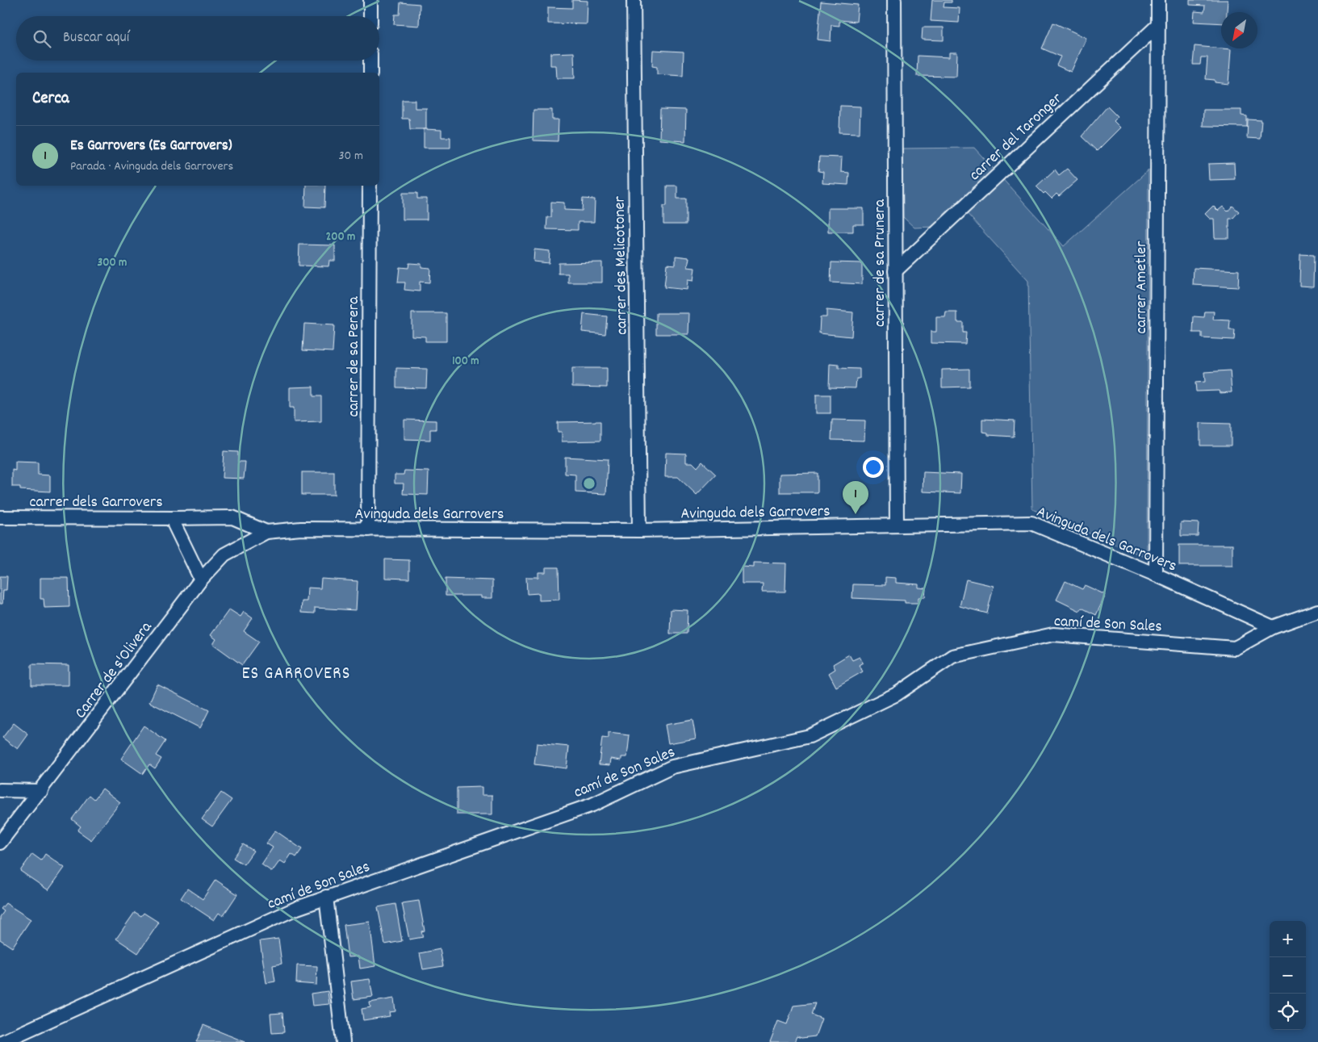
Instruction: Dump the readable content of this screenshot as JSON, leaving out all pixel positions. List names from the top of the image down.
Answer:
{
  "streets": {
    "street": [
      "carrer del Taronger",
      "carrer de sa Prunera",
      "carrer des Melicotoner",
      "carrer Ametler",
      "carrer de sa Perera",
      "carrer dels Garrovers",
      "Avinguda dels Garrovers",
      "camí de Son Sales",
      "Carrer de s'Olivera"
    ]
  },
  "crossings": [
    ["carrer del Taronger", "carrer de sa Prunera"],
    ["carrer del Taronger", "carrer Ametler"],
    ["carrer de sa Prunera", "Avinguda dels Garrovers"],
    ["carrer des Melicotoner", "Avinguda dels Garrovers"],
    ["carrer Ametler", "Avinguda dels Garrovers"],
    ["carrer de sa Perera", "Avinguda dels Garrovers"],
    ["carrer dels Garrovers", "Carrer de s'Olivera"],
    ["Avinguda dels Garrovers", "camí de Son Sales"],
    ["Avinguda dels Garrovers", "Carrer de s'Olivera"]
  ],
  "districts": ["ES GARROVERS"],
  "north": "bottom left",
  "page": {
    "search": "Buscar aquí",
    "heading": "Cerca",
    "list": [
      {
        "mark": "1",
        "name": "Es Garrovers (Es Garrovers)",
        "note": "Parada · Avinguda dels Garrovers",
        "value": "30 m"
      }
    ],
    "pins": "1",
    "map_buttons": ["+", "−"]
  },
  "rings": ["200 m", "300 m", "100 m"]
}
